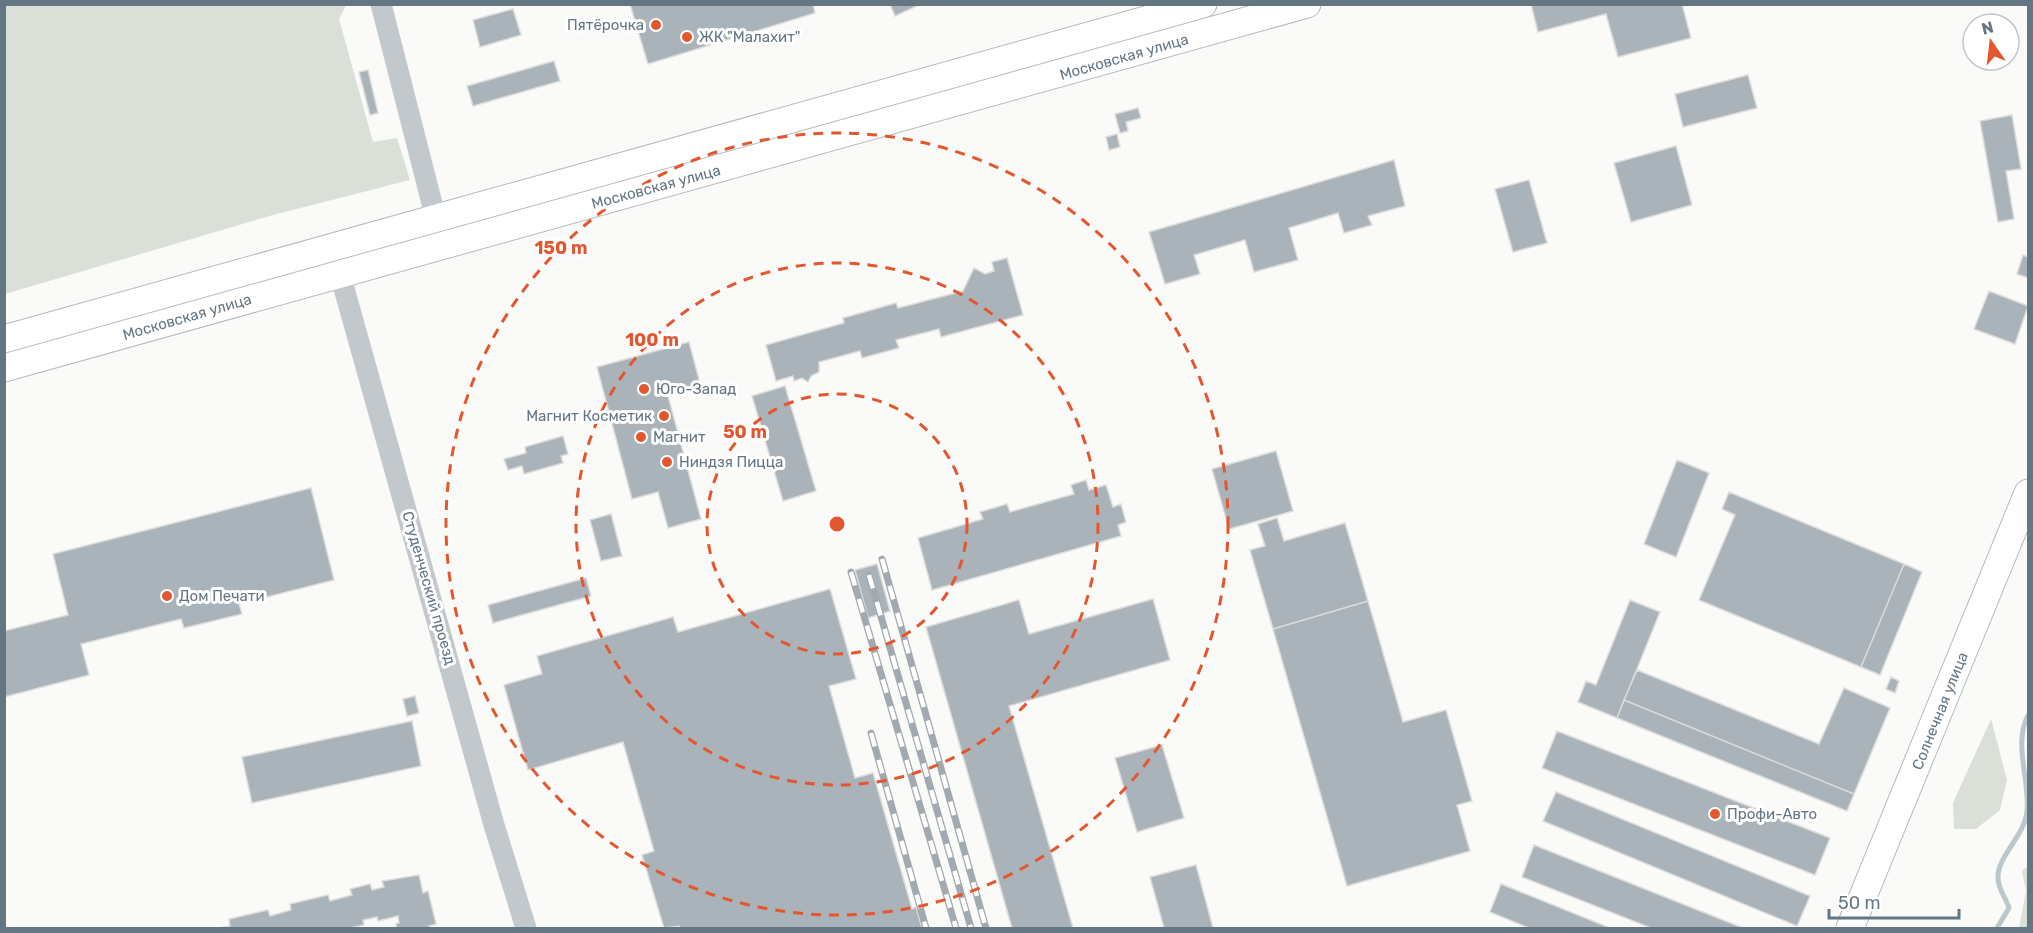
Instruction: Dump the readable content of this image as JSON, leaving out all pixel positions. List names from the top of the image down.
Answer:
{
  "streets": {
    "main road": ["Московская улица", "Студенческий проезд", "Солнечная улица"]
  },
  "crossings": [
    ["Московская улица", "Студенческий проезд"]
  ],
  "places": [
    "Пятёрочка",
    "ЖК \"Малахит\"",
    "Юго-Запад",
    "Магнит Косметик",
    "Магнит",
    "Ниндзя Пицца",
    "Дом Печати",
    "Профи-Авто"
  ],
  "scale_bar": "50 m",
  "north": "top",
  "rings": ["150 m", "100 m", "50 m"]
}
